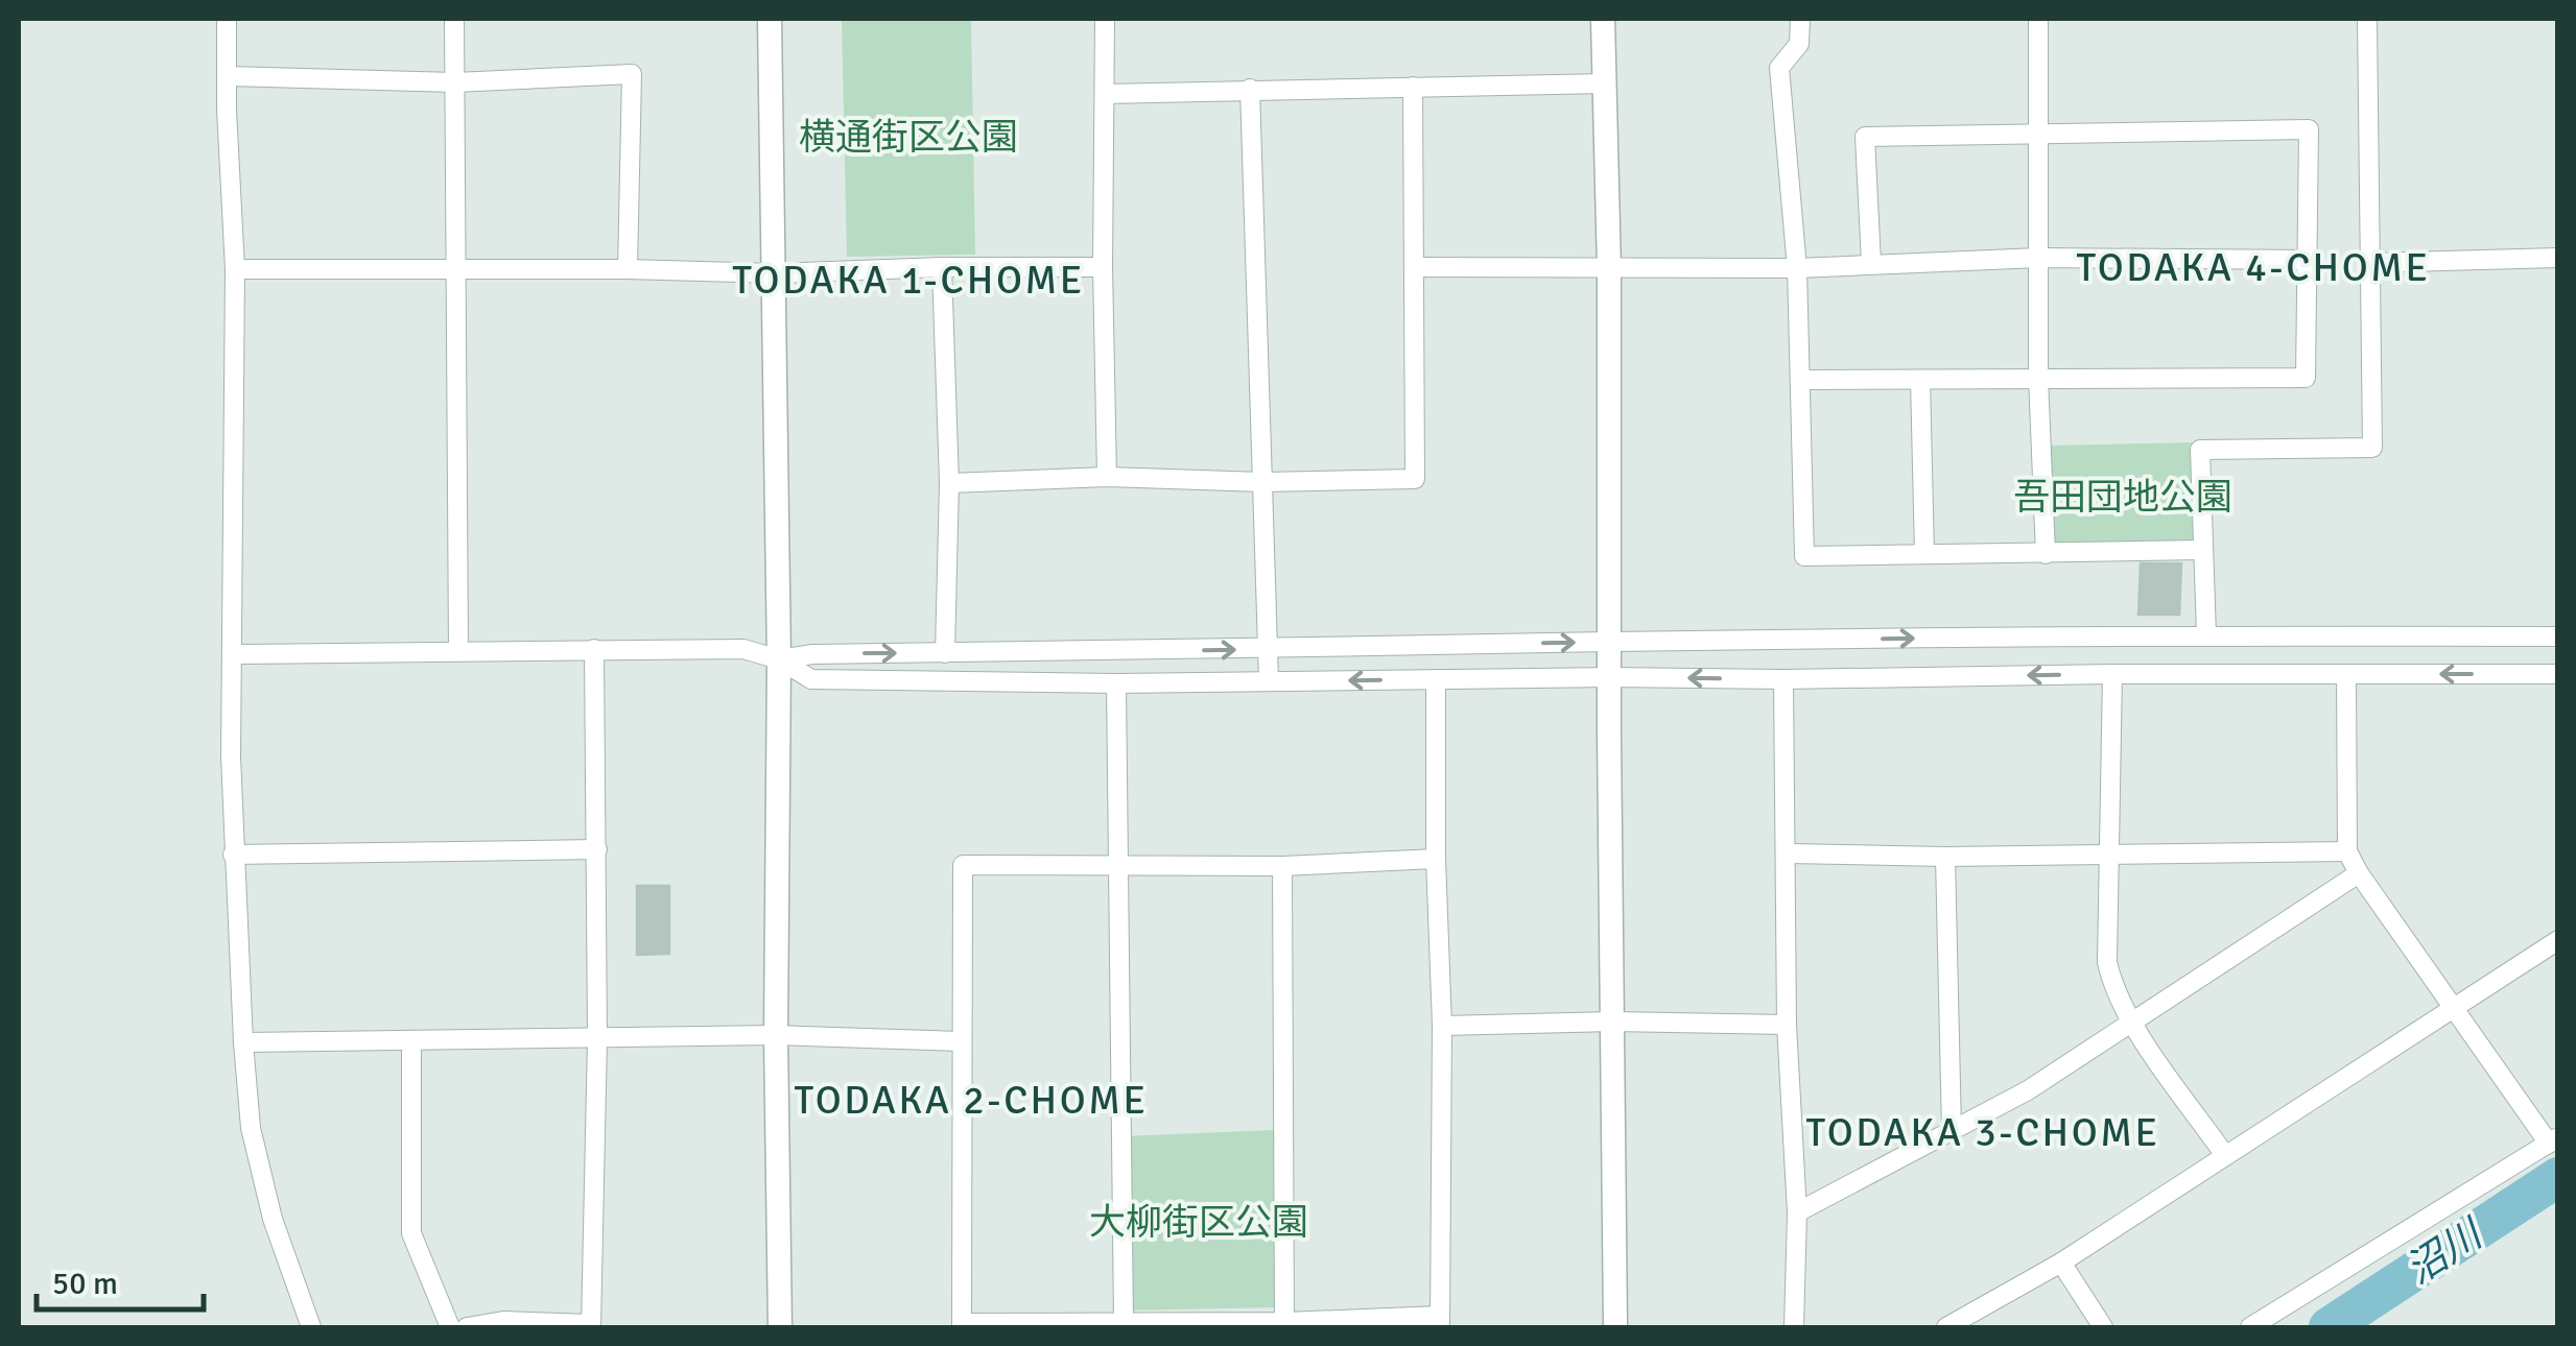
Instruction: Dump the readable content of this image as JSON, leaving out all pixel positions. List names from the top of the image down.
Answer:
{
  "districts": [
    "TODAKA 4-CHOME",
    "TODAKA 1-CHOME",
    "TODAKA 2-CHOME",
    "TODAKA 3-CHOME"
  ],
  "water": ["沼川"],
  "parks": ["横通街区公園", "吾田団地公園", "大柳街区公園"],
  "scale_bar": "50 m"
}
